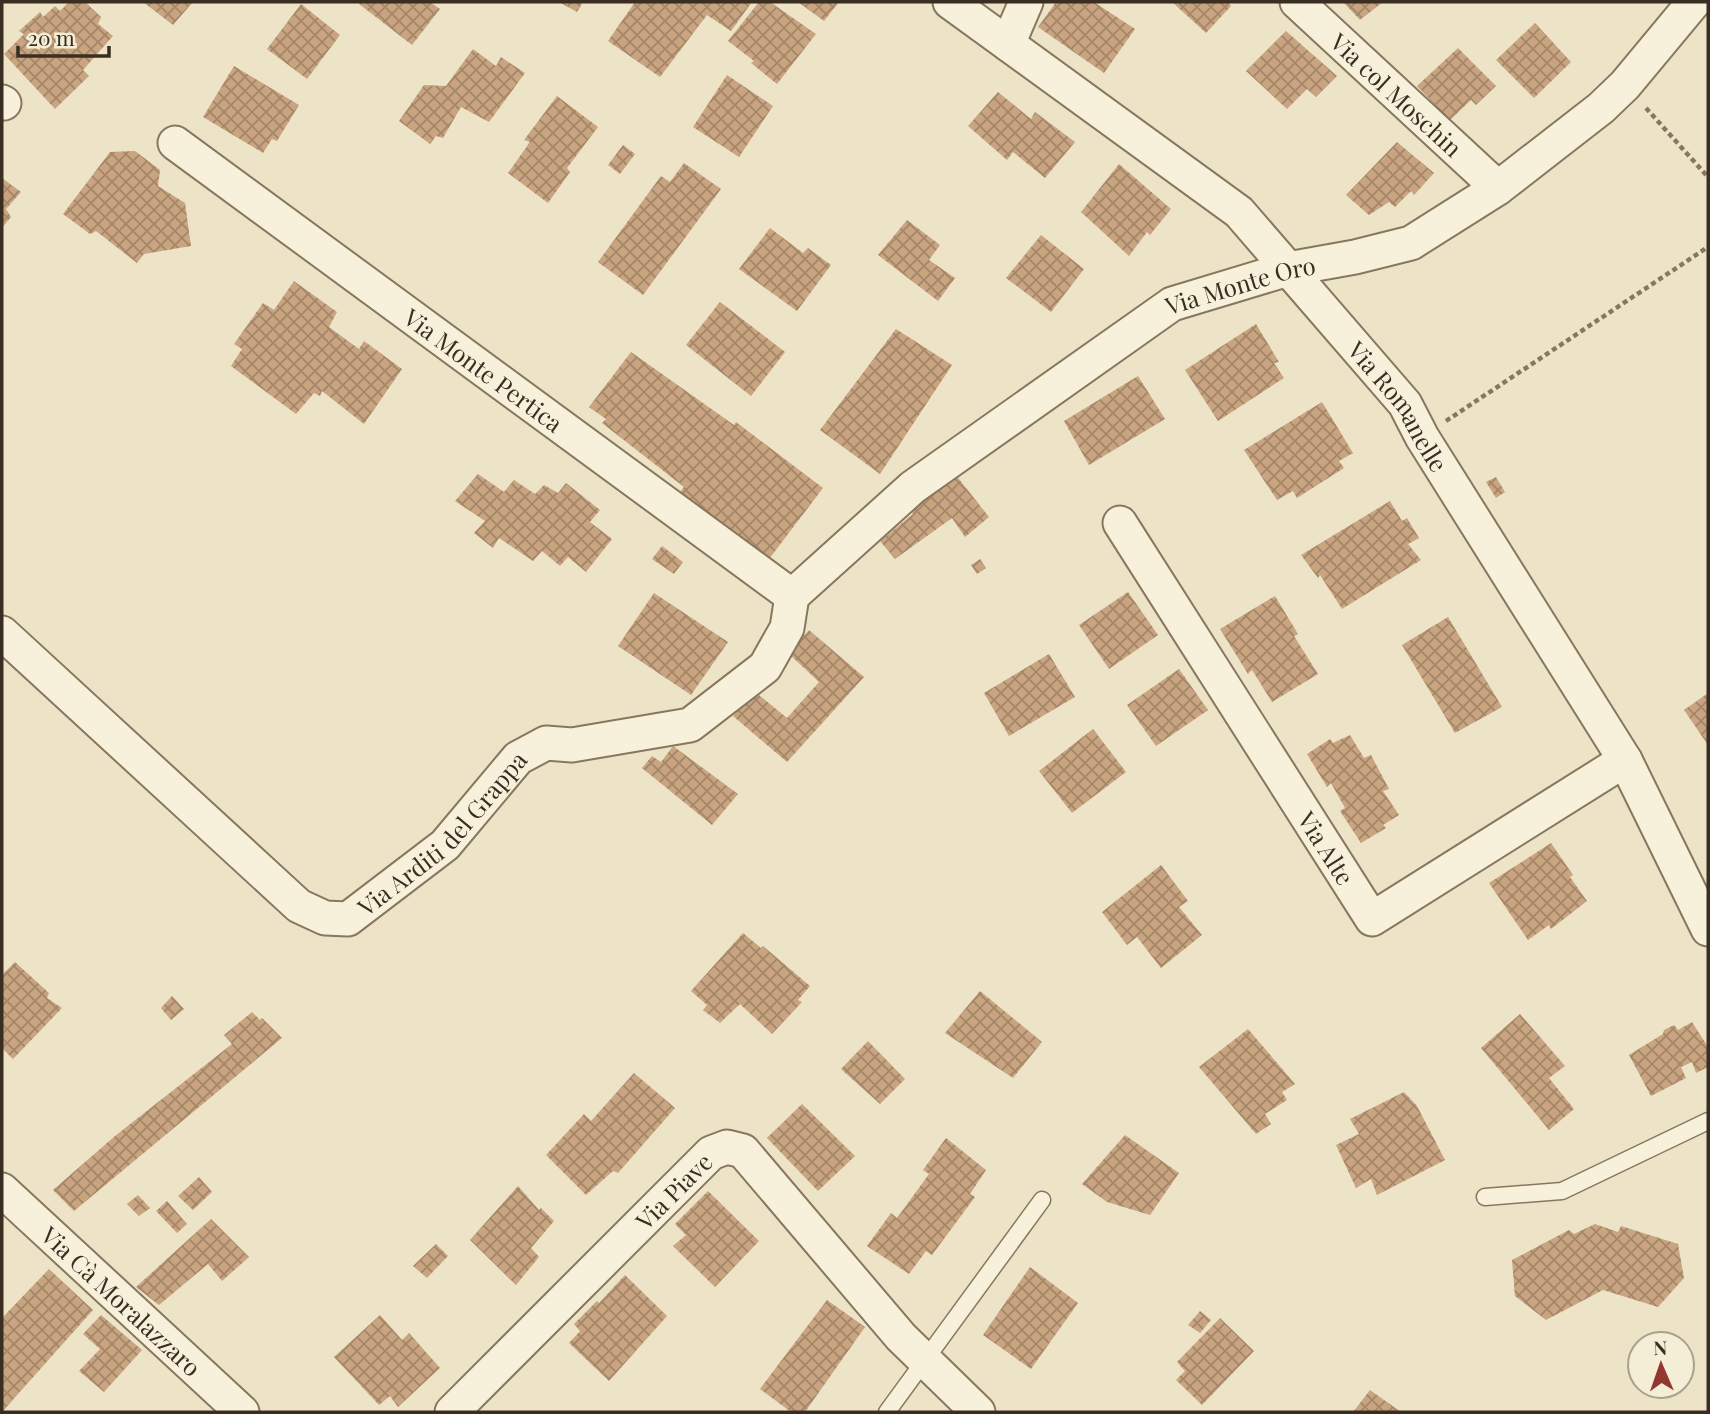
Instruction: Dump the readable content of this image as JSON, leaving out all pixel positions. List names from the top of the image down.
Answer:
{
  "streets": {
    "street": [
      "Via col Moschin",
      "Via Monte Oro",
      "Via Monte Pertica",
      "Via Romanelle",
      "Via Arditi del Grappa",
      "Via Alte",
      "Via Piave",
      "Via Cà Moralazzaro"
    ]
  },
  "crossings": [
    ["Via col Moschin", "Via Monte Oro"],
    ["Via Monte Oro", "Via Monte Pertica"],
    ["Via Monte Oro", "Via Romanelle"],
    ["Via Monte Oro", "Via Arditi del Grappa"],
    ["Via Monte Pertica", "Via Arditi del Grappa"],
    ["Via Romanelle", "Via Alte"]
  ],
  "scale_bar": "20 m",
  "north": "top"
}
